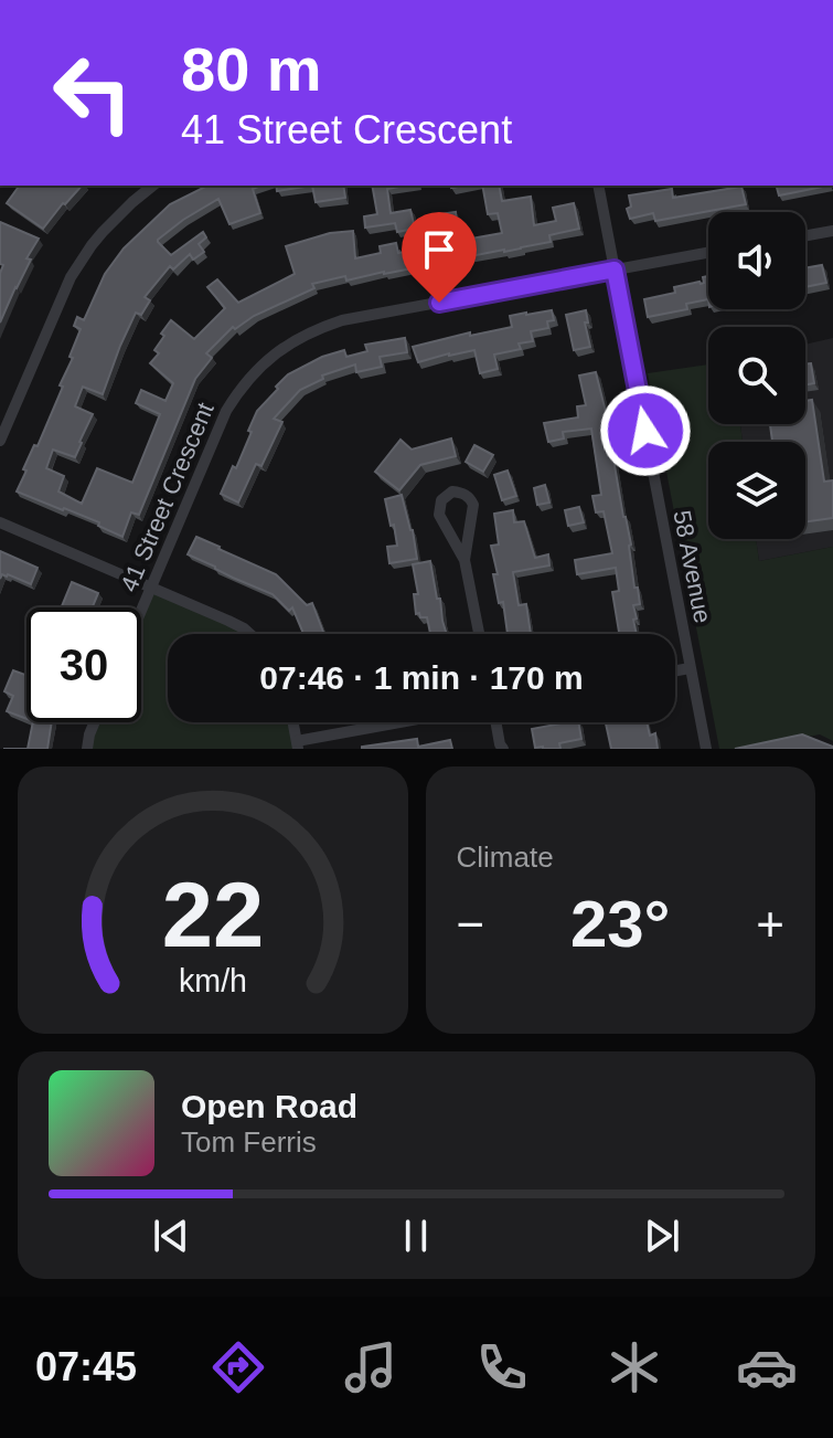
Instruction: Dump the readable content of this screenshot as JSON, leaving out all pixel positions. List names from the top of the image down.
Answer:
{
  "streets": {
    "street": ["41 Street Crescent", "58 Avenue"]
  },
  "crossings": [
    ["41 Street Crescent", "58 Avenue"]
  ],
  "page": {
    "turn": ["80 m", "41 Street Crescent"],
    "limit": "30",
    "trip": "07:46 · 1 min · 170 m",
    "tile": "Climate",
    "heat": ["−", "23°", "+"],
    "song": ["Open Road", "Tom Ferris"],
    "tabs": "07:45",
    "gauge": ["22", "km/h"]
  }
}
